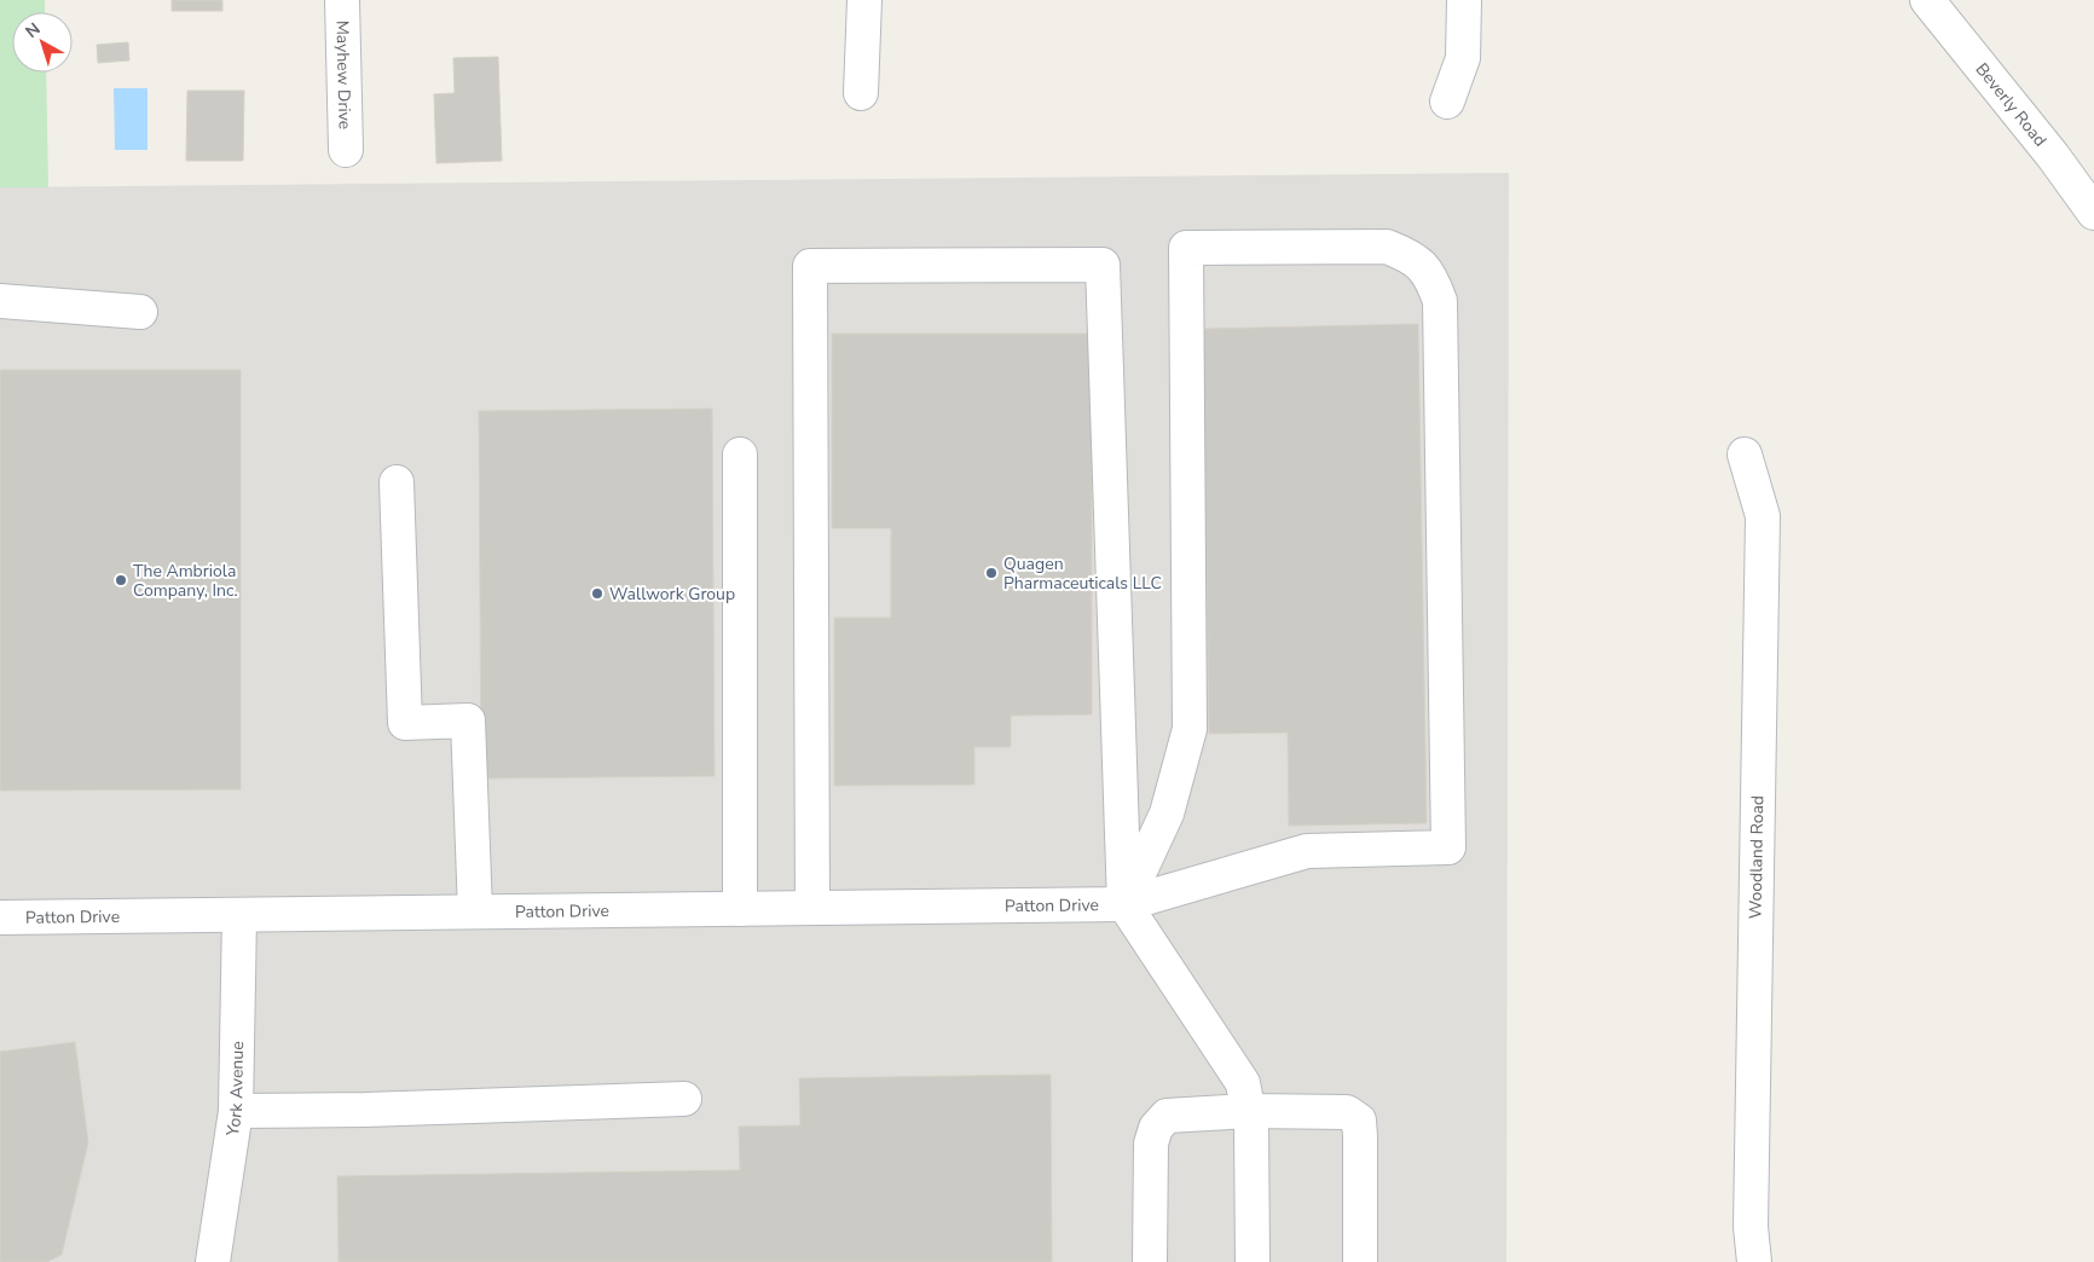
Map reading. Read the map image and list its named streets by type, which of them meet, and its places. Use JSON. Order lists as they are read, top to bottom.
{
  "streets": {
    "street": [
      "Mayhew Drive",
      "Beverly Road",
      "Woodland Road",
      "Patton Drive",
      "York Avenue"
    ]
  },
  "crossings": [
    ["Patton Drive", "York Avenue"]
  ],
  "places": ["Quagen Pharmaceuticals LLC", "The Ambriola Company, Inc.", "Wallwork Group"],
  "north": "top left"
}
